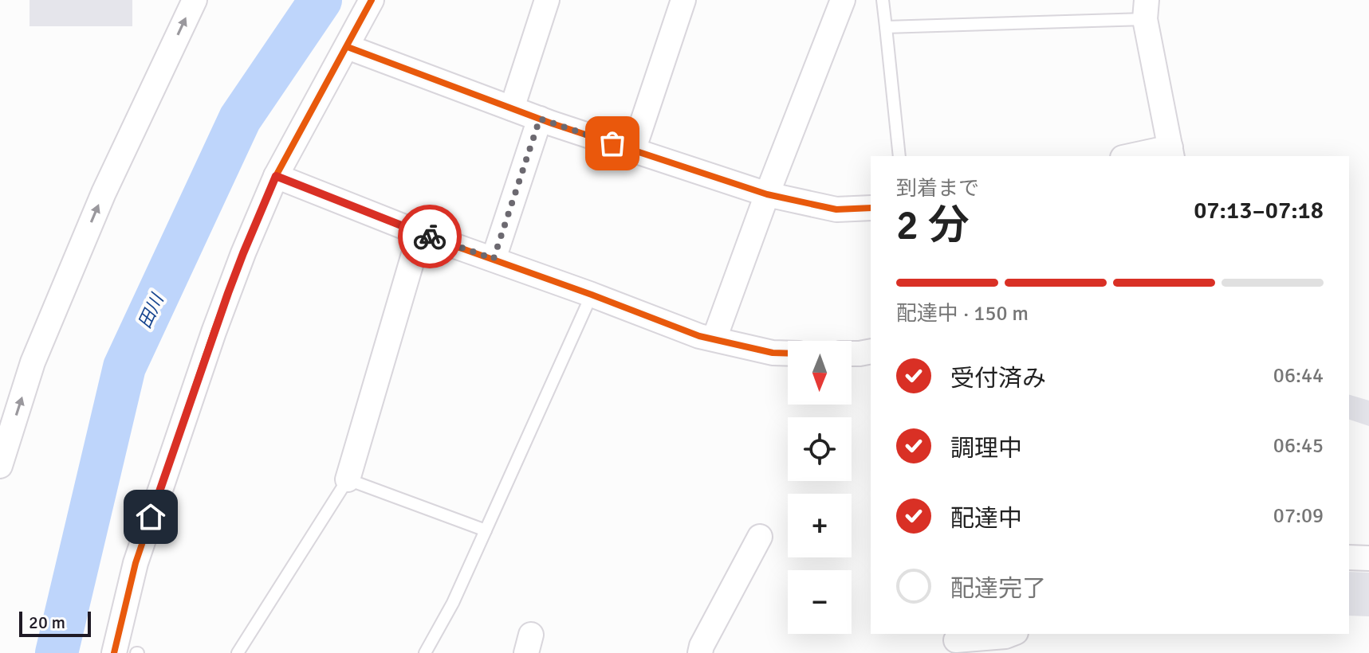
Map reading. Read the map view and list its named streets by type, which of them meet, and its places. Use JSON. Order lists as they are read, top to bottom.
{
  "water": ["田川"],
  "scale_bar": "20 m",
  "north": "bottom",
  "page": {
    "heading": ["2 分", "到着まで", "07:13–07:18"],
    "bar": "配達中 · 150 m",
    "map_buttons": ["+", "−"],
    "list": [
      ["受付済み", "06:44"],
      ["調理中", "06:45"],
      ["配達中", "07:09"],
      "配達完了"
    ],
    "scale": "20 m"
  }
}
